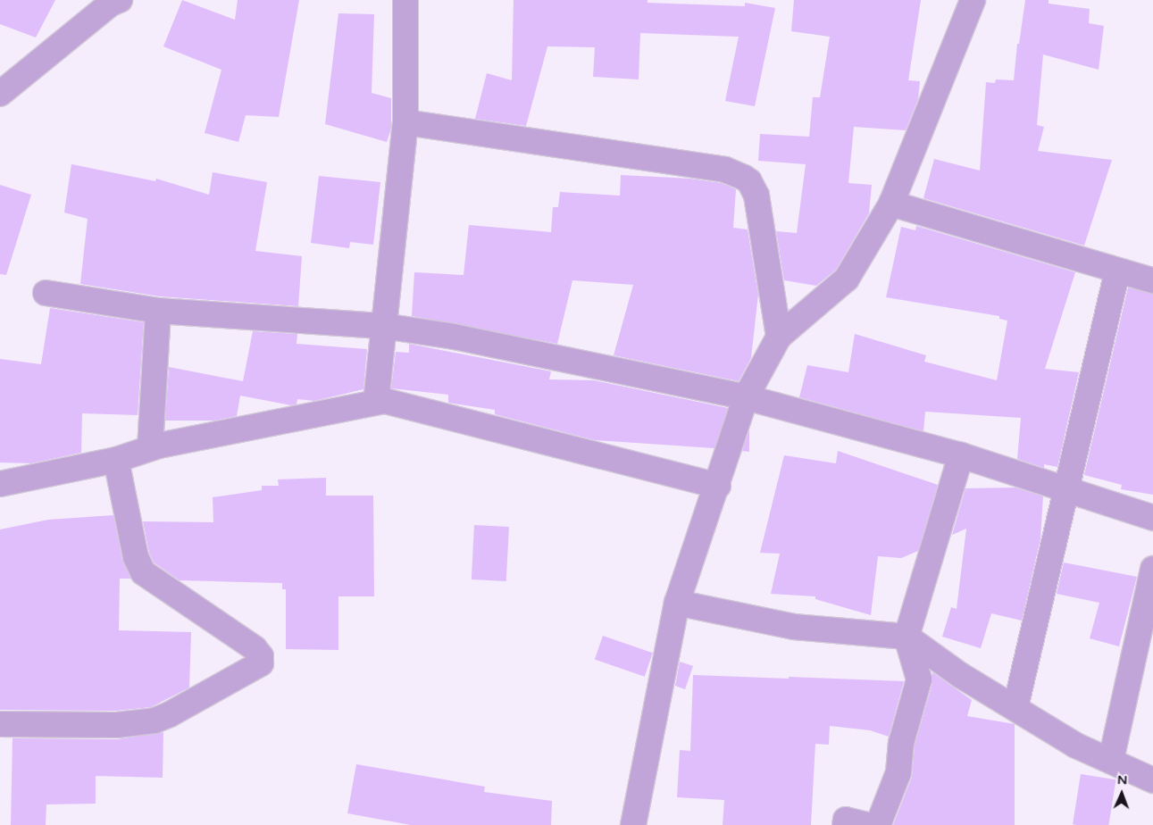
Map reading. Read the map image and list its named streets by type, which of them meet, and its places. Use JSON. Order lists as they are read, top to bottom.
{
  "north": "top"
}
